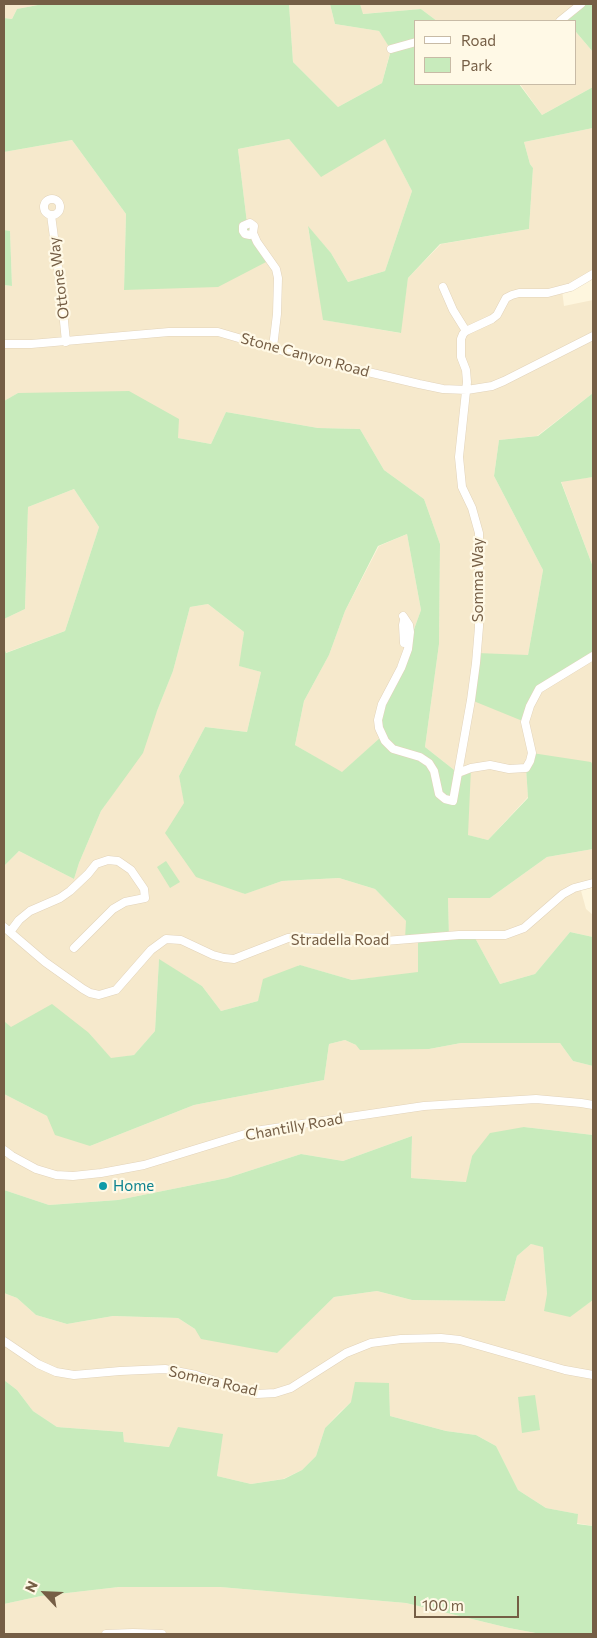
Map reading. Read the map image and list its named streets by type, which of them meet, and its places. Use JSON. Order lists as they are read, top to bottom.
{
  "streets": {
    "street": [
      "Ottone Way",
      "Stone Canyon Road",
      "Somma Way",
      "Stradella Road",
      "Chantilly Road",
      "Somera Road"
    ]
  },
  "crossings": [
    ["Ottone Way", "Stone Canyon Road"],
    ["Stone Canyon Road", "Somma Way"]
  ],
  "places": ["Home"],
  "legend": ["Road", "Park"],
  "scale_bar": "100 m",
  "north": "top left"
}
